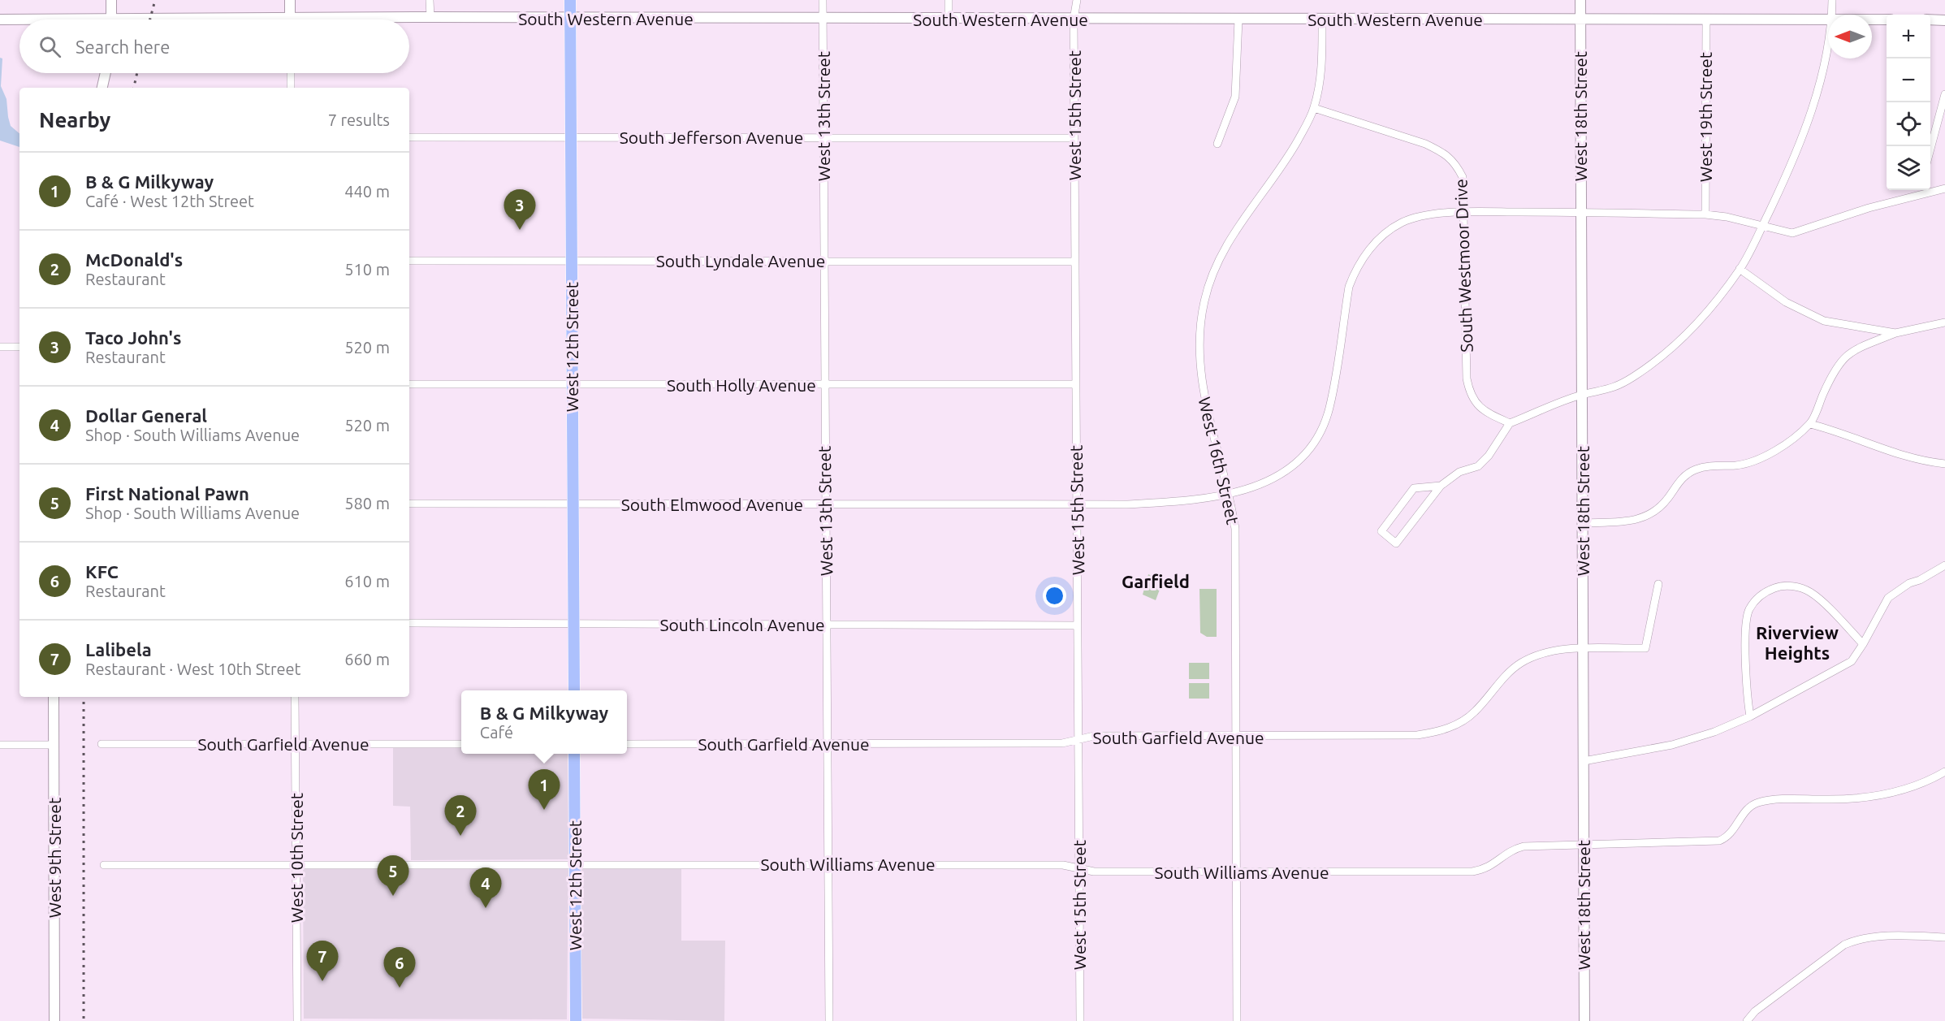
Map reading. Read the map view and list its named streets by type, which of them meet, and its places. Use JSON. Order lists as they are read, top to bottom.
{
  "streets": {
    "main road": ["West 12th Street"],
    "street": [
      "South Western Avenue",
      "West 15th Street",
      "West 13th Street",
      "West 18th Street",
      "West 19th Street",
      "South Jefferson Avenue",
      "South Lyndale Avenue",
      "South Westmoor Drive",
      "South Holly Avenue",
      "West 16th Street",
      "South Elmwood Avenue",
      "South Lincoln Avenue",
      "South Garfield Avenue",
      "West 9th Street",
      "West 10th Street",
      "South Williams Avenue"
    ]
  },
  "crossings": [
    ["South Western Avenue", "West 15th Street"],
    ["South Western Avenue", "West 13th Street"],
    ["South Western Avenue", "West 18th Street"],
    ["South Western Avenue", "West 19th Street"],
    ["South Western Avenue", "West 12th Street"],
    ["South Western Avenue", "West 16th Street"],
    ["West 15th Street", "South Jefferson Avenue"],
    ["West 15th Street", "South Lyndale Avenue"],
    ["West 15th Street", "South Holly Avenue"],
    ["West 15th Street", "South Elmwood Avenue"],
    ["West 15th Street", "South Lincoln Avenue"],
    ["West 15th Street", "South Garfield Avenue"],
    ["West 15th Street", "South Williams Avenue"],
    ["West 13th Street", "South Jefferson Avenue"],
    ["West 13th Street", "South Lyndale Avenue"],
    ["West 13th Street", "South Holly Avenue"],
    ["West 13th Street", "South Elmwood Avenue"],
    ["West 13th Street", "South Lincoln Avenue"],
    ["West 13th Street", "South Garfield Avenue"],
    ["West 13th Street", "South Williams Avenue"],
    ["West 18th Street", "South Elmwood Avenue"],
    ["West 18th Street", "South Garfield Avenue"],
    ["West 18th Street", "South Williams Avenue"],
    ["South Jefferson Avenue", "West 12th Street"],
    ["South Lyndale Avenue", "West 12th Street"],
    ["South Westmoor Drive", "West 16th Street"],
    ["South Westmoor Drive", "South Elmwood Avenue"],
    ["West 12th Street", "South Holly Avenue"],
    ["West 12th Street", "South Elmwood Avenue"],
    ["West 12th Street", "South Lincoln Avenue"],
    ["West 12th Street", "South Williams Avenue"],
    ["West 16th Street", "South Elmwood Avenue"],
    ["West 16th Street", "South Garfield Avenue"],
    ["West 16th Street", "South Williams Avenue"],
    ["South Garfield Avenue", "West 10th Street"],
    ["West 10th Street", "South Williams Avenue"]
  ],
  "districts": ["Garfield", "Riverview Heights"],
  "north": "left",
  "page": {
    "map_buttons": ["+", "−"],
    "search": "Search here",
    "heading": ["Nearby", "7 results"],
    "list": [
      {
        "mark": "1",
        "name": "B & G Milkyway",
        "note": "Café · West 12th Street",
        "value": "440 m"
      },
      {
        "mark": "2",
        "name": "McDonald's",
        "note": "Restaurant",
        "value": "510 m"
      },
      {
        "mark": "3",
        "name": "Taco John's",
        "note": "Restaurant",
        "value": "520 m"
      },
      {
        "mark": "4",
        "name": "Dollar General",
        "note": "Shop · South Williams Avenue",
        "value": "520 m"
      },
      {
        "mark": "5",
        "name": "First National Pawn",
        "note": "Shop · South Williams Avenue",
        "value": "580 m"
      },
      {
        "mark": "6",
        "name": "KFC",
        "note": "Restaurant",
        "value": "610 m"
      },
      {
        "mark": "7",
        "name": "Lalibela",
        "note": "Restaurant · West 10th Street",
        "value": "660 m"
      }
    ],
    "pins": [
      "3",
      "1",
      "2",
      "5",
      "4",
      "7",
      "6"
    ],
    "popup": ["B & G Milkyway", "Café"]
  }
}
